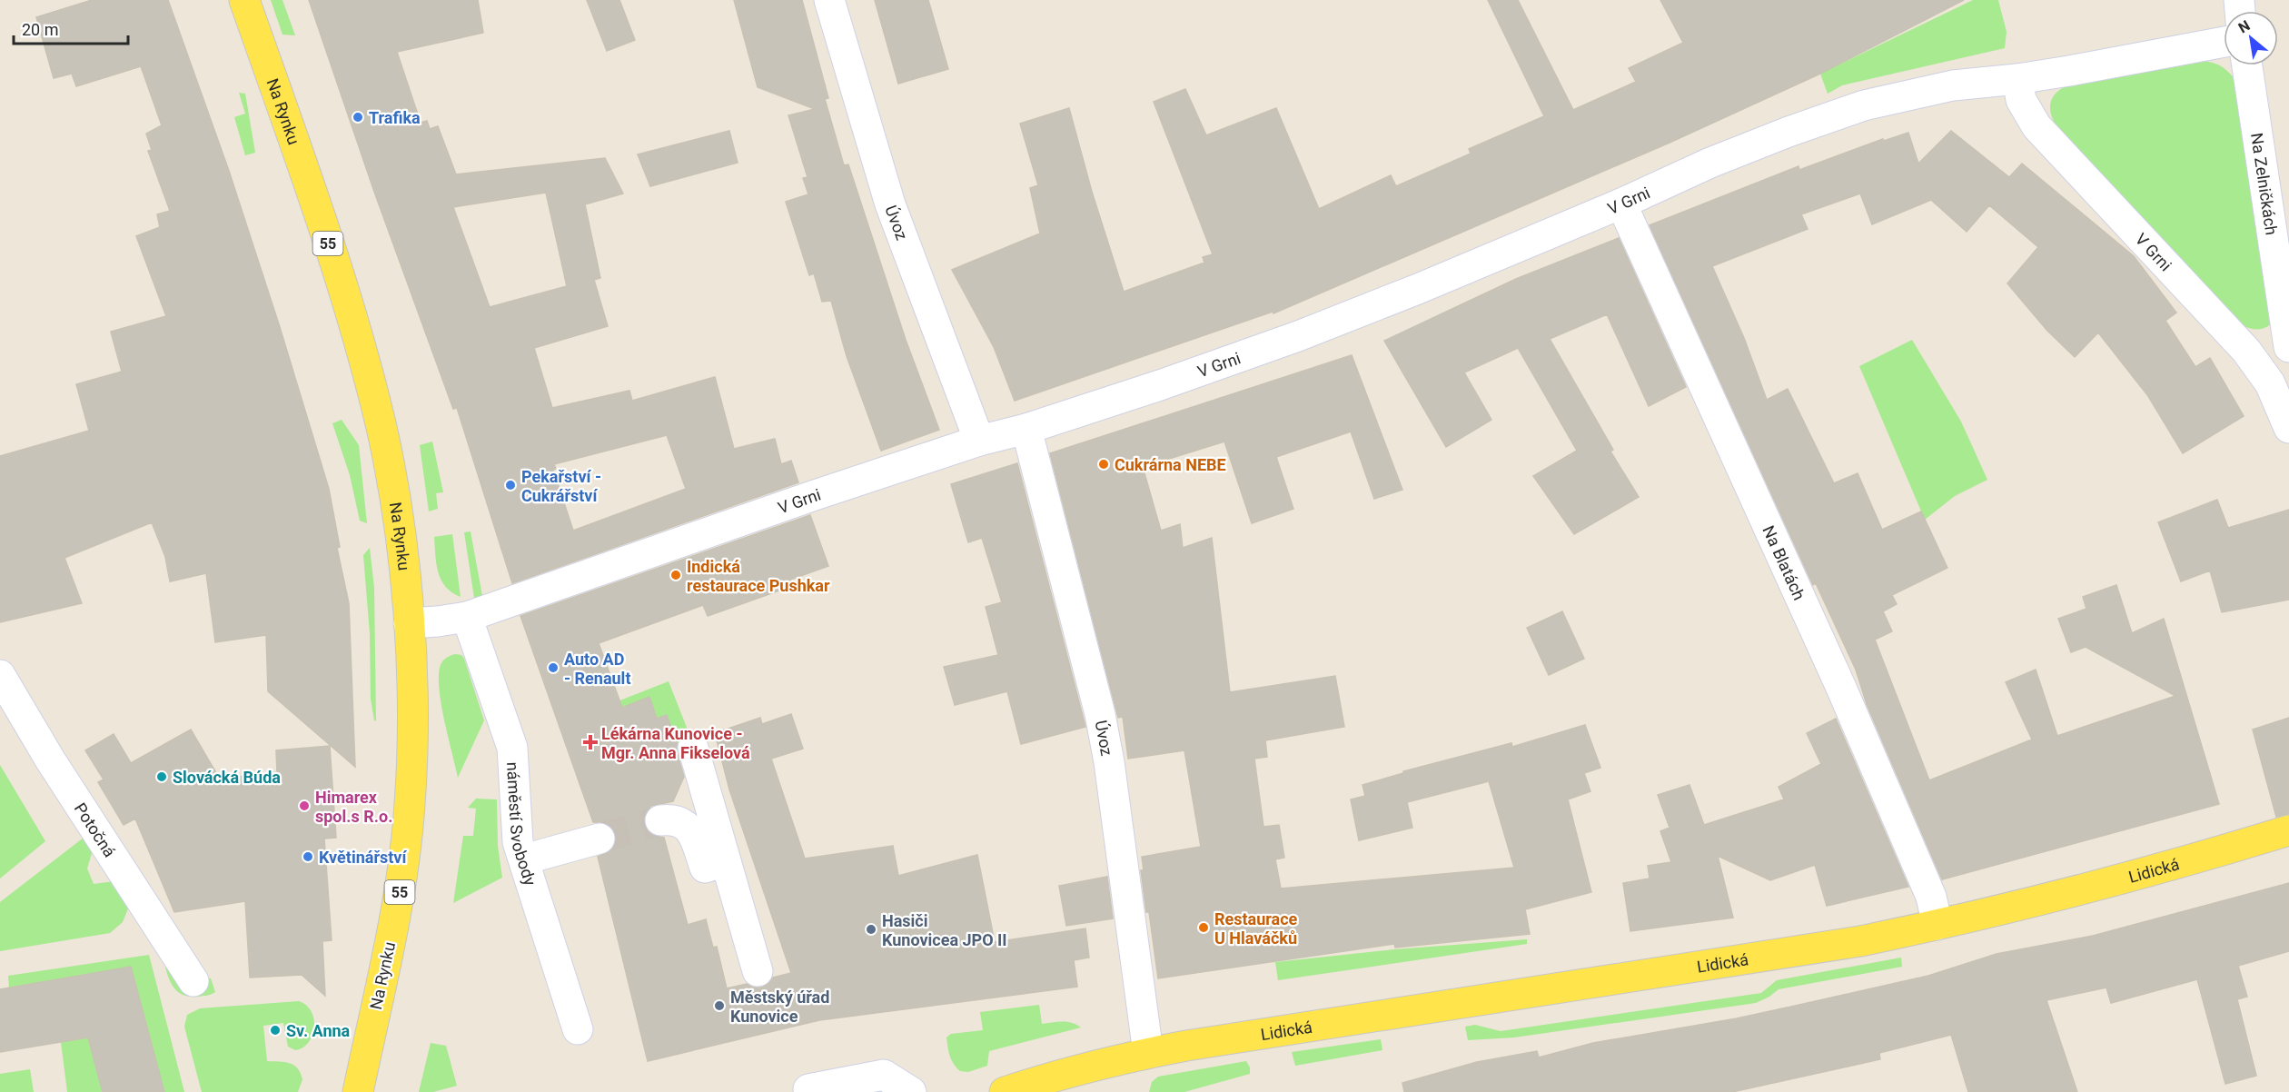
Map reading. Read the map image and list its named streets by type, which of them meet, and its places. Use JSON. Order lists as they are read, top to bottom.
{
  "streets": {
    "main road": ["Na Rynku", "55", "Lidická"],
    "street": [
      "Na Zelničkách",
      "V Grni",
      "Úvoz",
      "Na Blatách",
      "náměstí Svobody",
      "Potočná"
    ]
  },
  "crossings": [
    ["Na Rynku", "V Grni"],
    ["V Grni", "Úvoz"],
    ["V Grni", "Na Blatách"],
    ["V Grni", "náměstí Svobody"],
    ["Úvoz", "Lidická"],
    ["Na Blatách", "Lidická"]
  ],
  "places": {
    "other": [
      "Trafika",
      "Cukrárna NEBE",
      "Pekařství - Cukrářství",
      "Indická restaurace Pushkar",
      "Auto AD - Renault",
      "Slovácká Búda",
      "Himarex spol.s R.o.",
      "Květinářství",
      "Restaurace U Hlaváčků",
      "Hasiči Kunovicea JPO II",
      "Městský úřad Kunovice",
      "Sv. Anna"
    ],
    "health": ["Lékárna Kunovice - Mgr. Anna Fikselová"]
  },
  "scale_bar": "20 m",
  "north": "top left"
}
